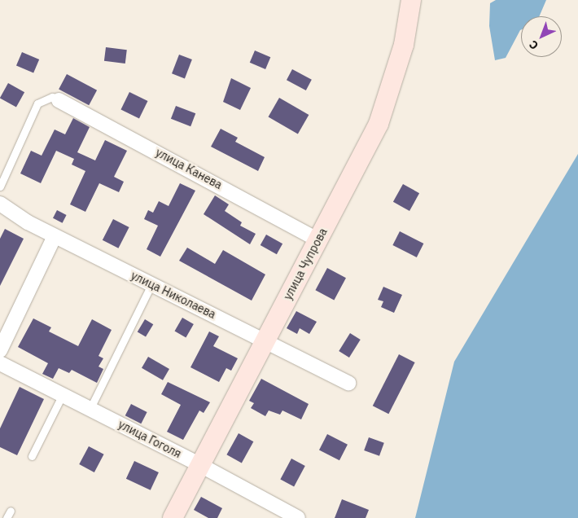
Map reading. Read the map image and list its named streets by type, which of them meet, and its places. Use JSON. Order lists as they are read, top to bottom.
{
  "streets": {
    "street": [
      "улица Канева",
      "улица Чупрова",
      "улица Николаева",
      "улица Гоголя"
    ]
  },
  "crossings": [
    ["улица Канева", "улица Чупрова"],
    ["улица Чупрова", "улица Николаева"],
    ["улица Чупрова", "улица Гоголя"]
  ],
  "north": "bottom left"
}
